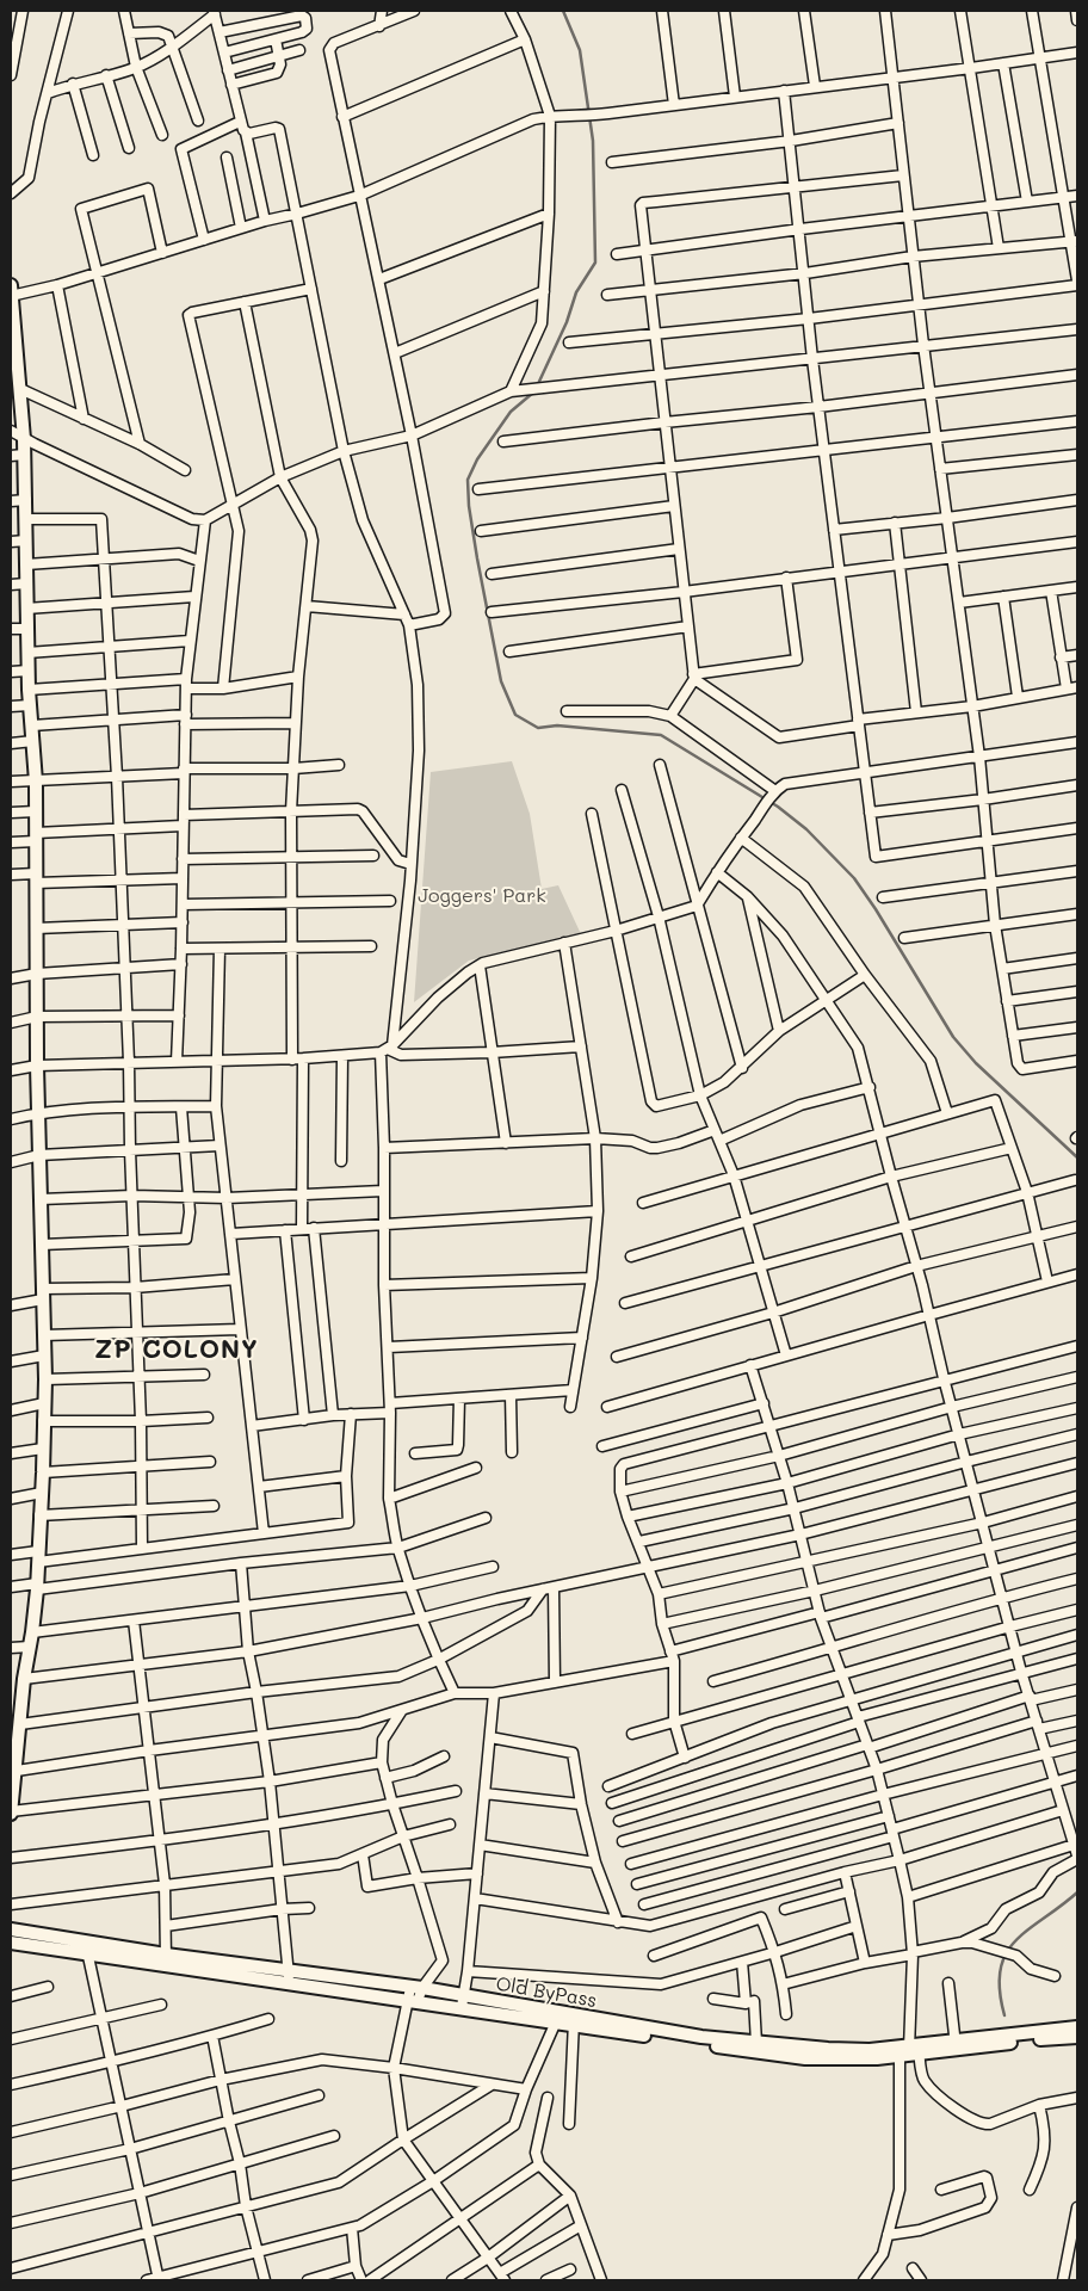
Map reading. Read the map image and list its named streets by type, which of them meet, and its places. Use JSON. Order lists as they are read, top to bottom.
{
  "streets": {
    "main road": ["Old ByPass"]
  },
  "districts": ["ZP COLONY"],
  "parks": ["Joggers' Park"]
}
